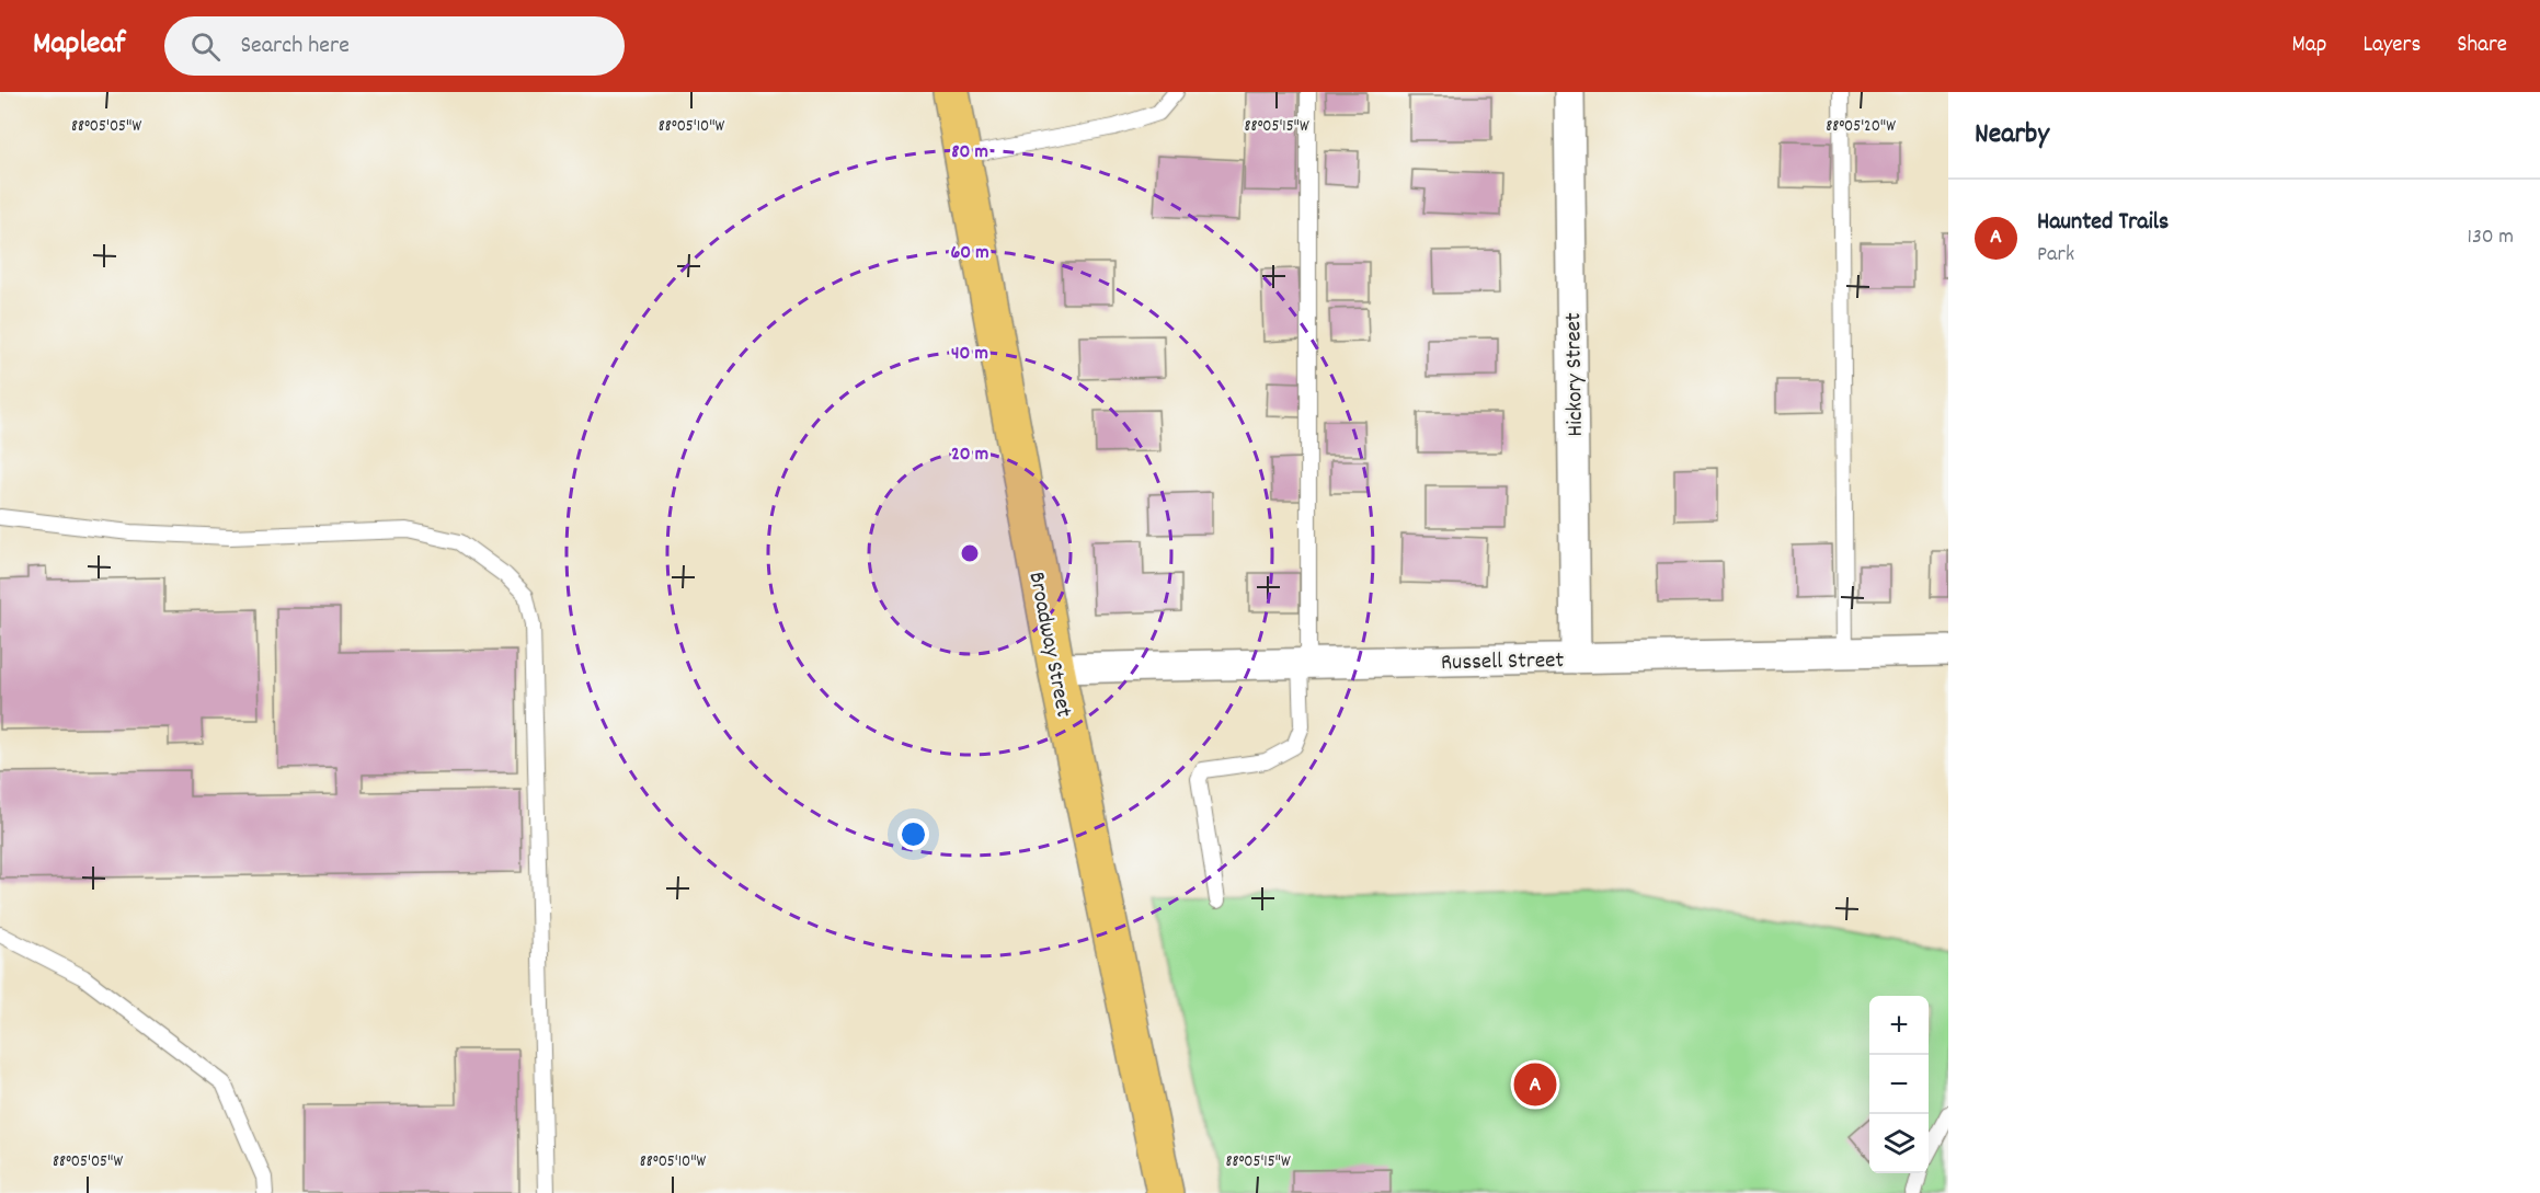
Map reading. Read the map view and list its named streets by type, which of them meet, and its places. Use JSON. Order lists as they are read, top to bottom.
{
  "streets": {
    "main road": ["Broadway Street"],
    "street": ["Hickory Street", "Russell Street"]
  },
  "crossings": [
    ["Hickory Street", "Russell Street"],
    ["Broadway Street", "Russell Street"]
  ],
  "page": {
    "header": "Mapleaf",
    "search": "Search here",
    "nav": ["Map", "Layers", "Share"],
    "heading": "Nearby",
    "list": [
      {
        "mark": "A",
        "name": "Haunted Trails",
        "note": "Park",
        "value": "130 m"
      }
    ],
    "map_buttons": ["+", "−"],
    "pins": "A"
  },
  "coordinates": [
    "88°05'05\"W",
    "88°05'10\"W",
    "88°05'15\"W",
    "88°05'20\"W"
  ],
  "rings": [
    "80 m",
    "60 m",
    "40 m",
    "20 m"
  ]
}
